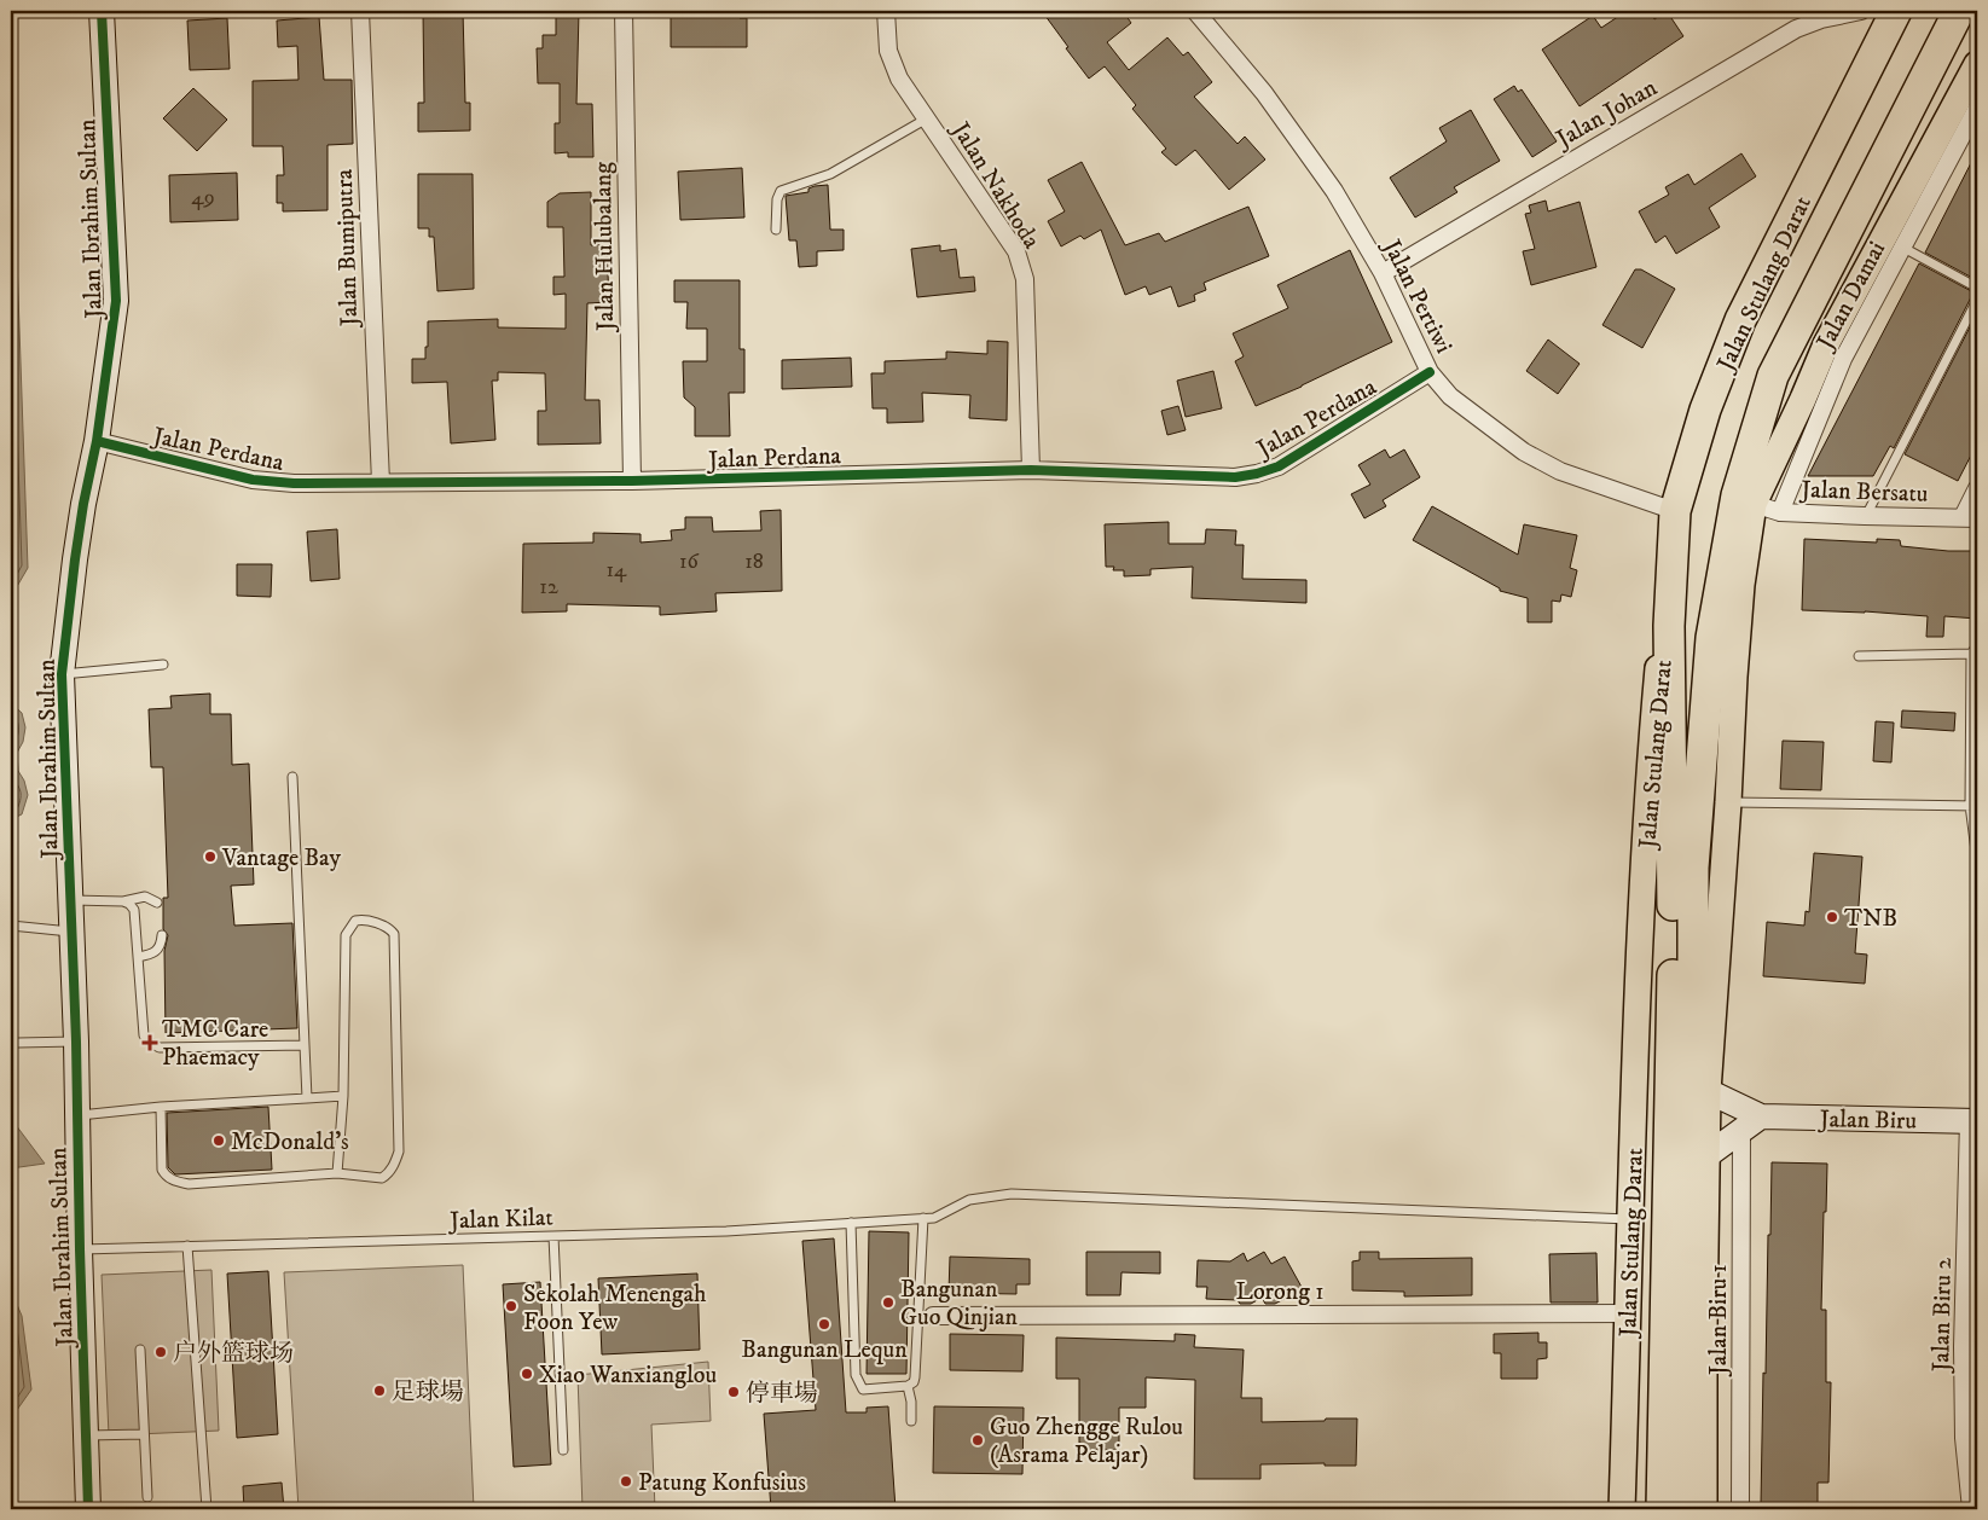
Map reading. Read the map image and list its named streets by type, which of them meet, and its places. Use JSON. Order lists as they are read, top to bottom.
{
  "streets": {
    "highway": ["Jalan Stulang Darat"],
    "street": [
      "Jalan Johan",
      "Jalan Nakhoda",
      "Jalan Ibrahim Sultan",
      "Jalan Hulubalang",
      "Jalan Bumiputra",
      "Jalan Damai",
      "Jalan Pertiwi",
      "Jalan Perdana",
      "Jalan Bersatu",
      "Jalan Biru",
      "Lorong 1",
      "Jalan Biru 2",
      "Jalan Biru 1"
    ],
    "lane": ["Jalan Kilat"]
  },
  "crossings": [
    ["Jalan Johan", "Jalan Pertiwi"],
    ["Jalan Nakhoda", "Jalan Perdana"],
    ["Jalan Ibrahim Sultan", "Jalan Perdana"],
    ["Jalan Ibrahim Sultan", "Jalan Kilat"],
    ["Jalan Hulubalang", "Jalan Perdana"],
    ["Jalan Bumiputra", "Jalan Perdana"],
    ["Jalan Stulang Darat", "Jalan Pertiwi"],
    ["Jalan Stulang Darat", "Jalan Kilat"],
    ["Jalan Stulang Darat", "Lorong 1"],
    ["Jalan Damai", "Jalan Bersatu"],
    ["Jalan Pertiwi", "Jalan Perdana"],
    ["Jalan Biru", "Jalan Biru 2"],
    ["Jalan Biru", "Jalan Biru 1"]
  ],
  "places": {
    "other": [
      "Vantage Bay",
      "TNB",
      "McDonald's",
      "Bangunan Guo Qinjian",
      "Sekolah Menengah Foon Yew",
      "Bangunan Lequn",
      "户外篮球场",
      "Xiao Wanxianglou",
      "足球場",
      "停車場",
      "Guo Zhengge Rulou (Asrama Pelajar)",
      "Patung Konfusius"
    ],
    "health": ["TMC Care Phaemacy"]
  },
  "house_numbers": [
    "49",
    "16",
    "18",
    "14",
    "12"
  ]
}
